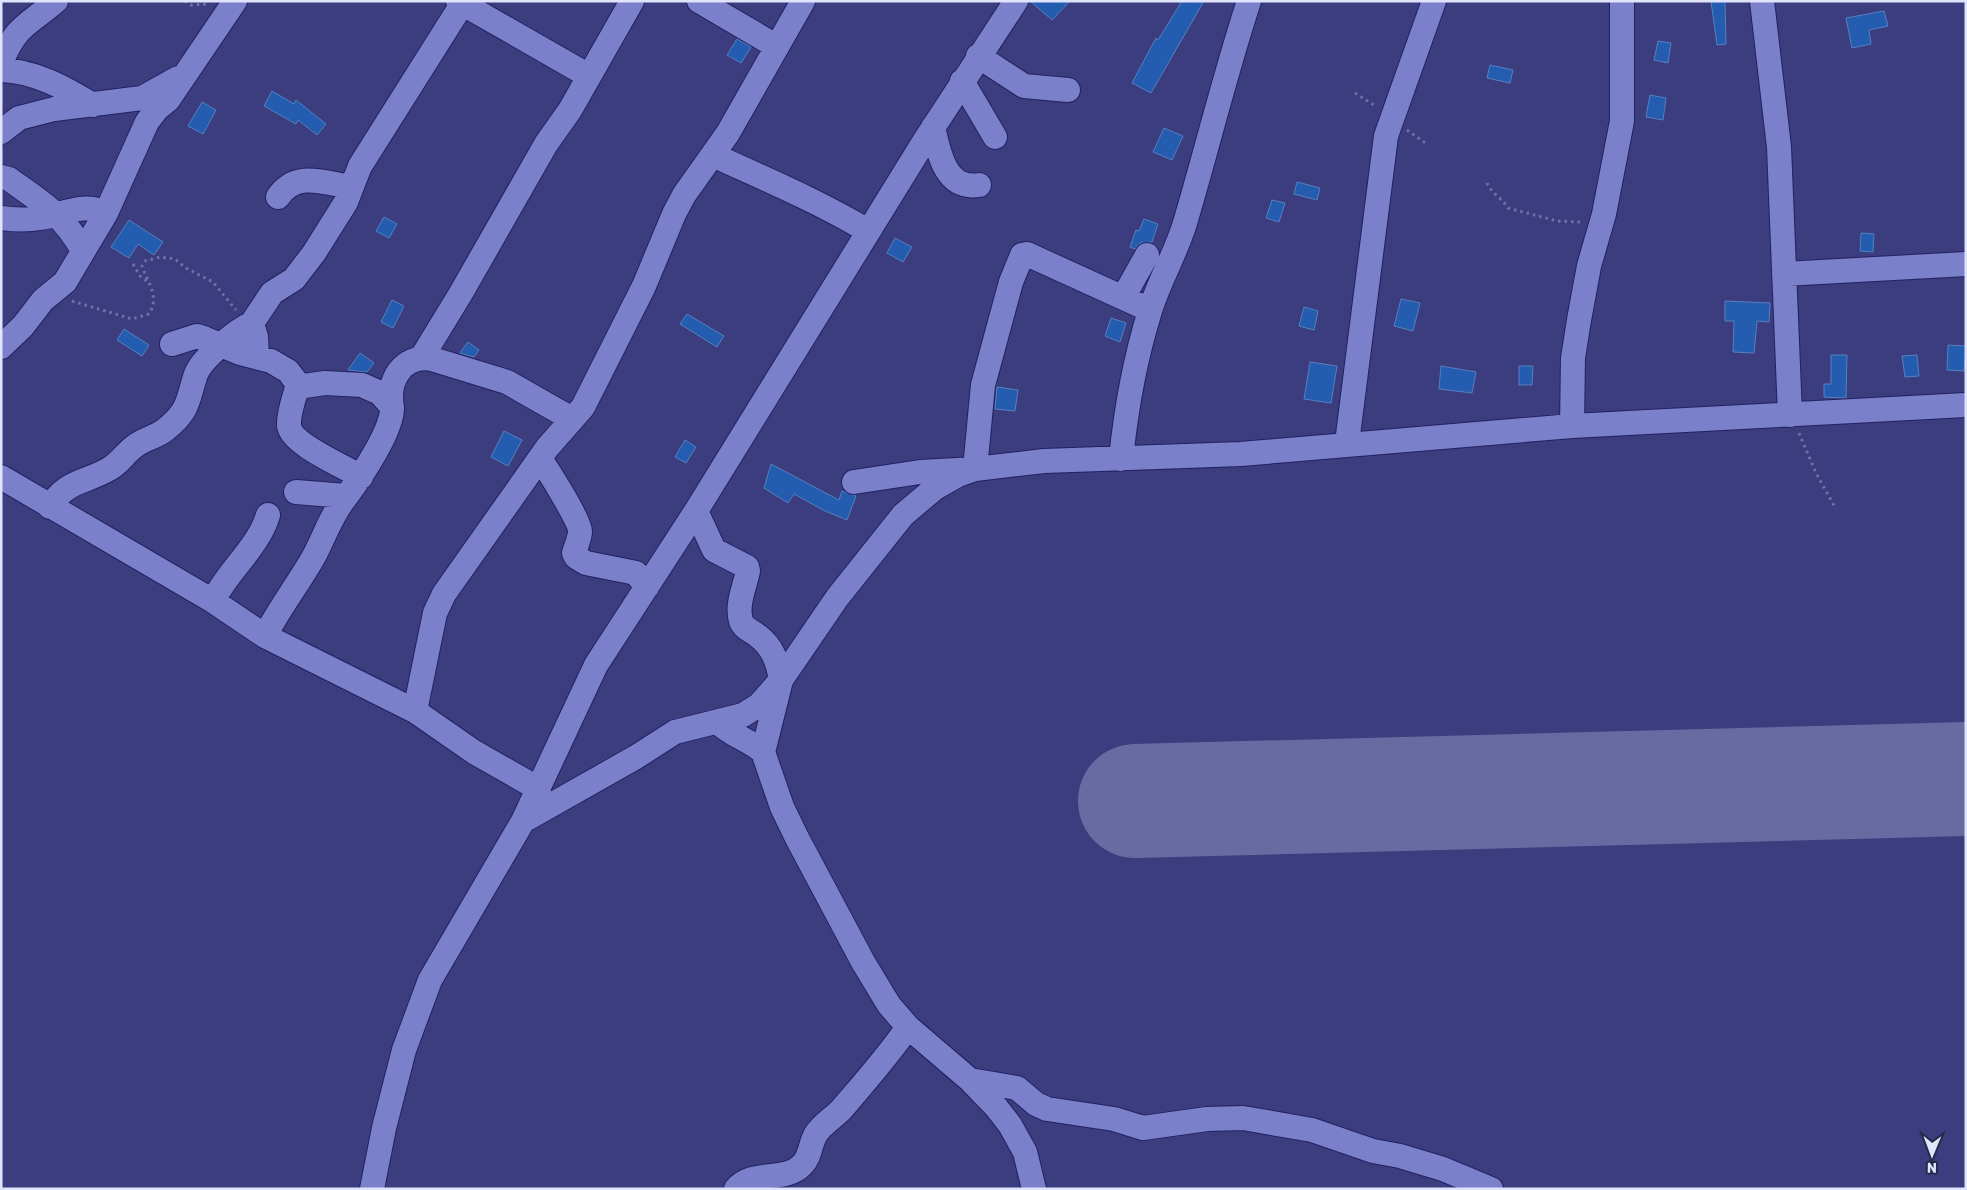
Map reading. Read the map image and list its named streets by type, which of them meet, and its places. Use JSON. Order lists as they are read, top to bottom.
{
  "north": "bottom"
}
